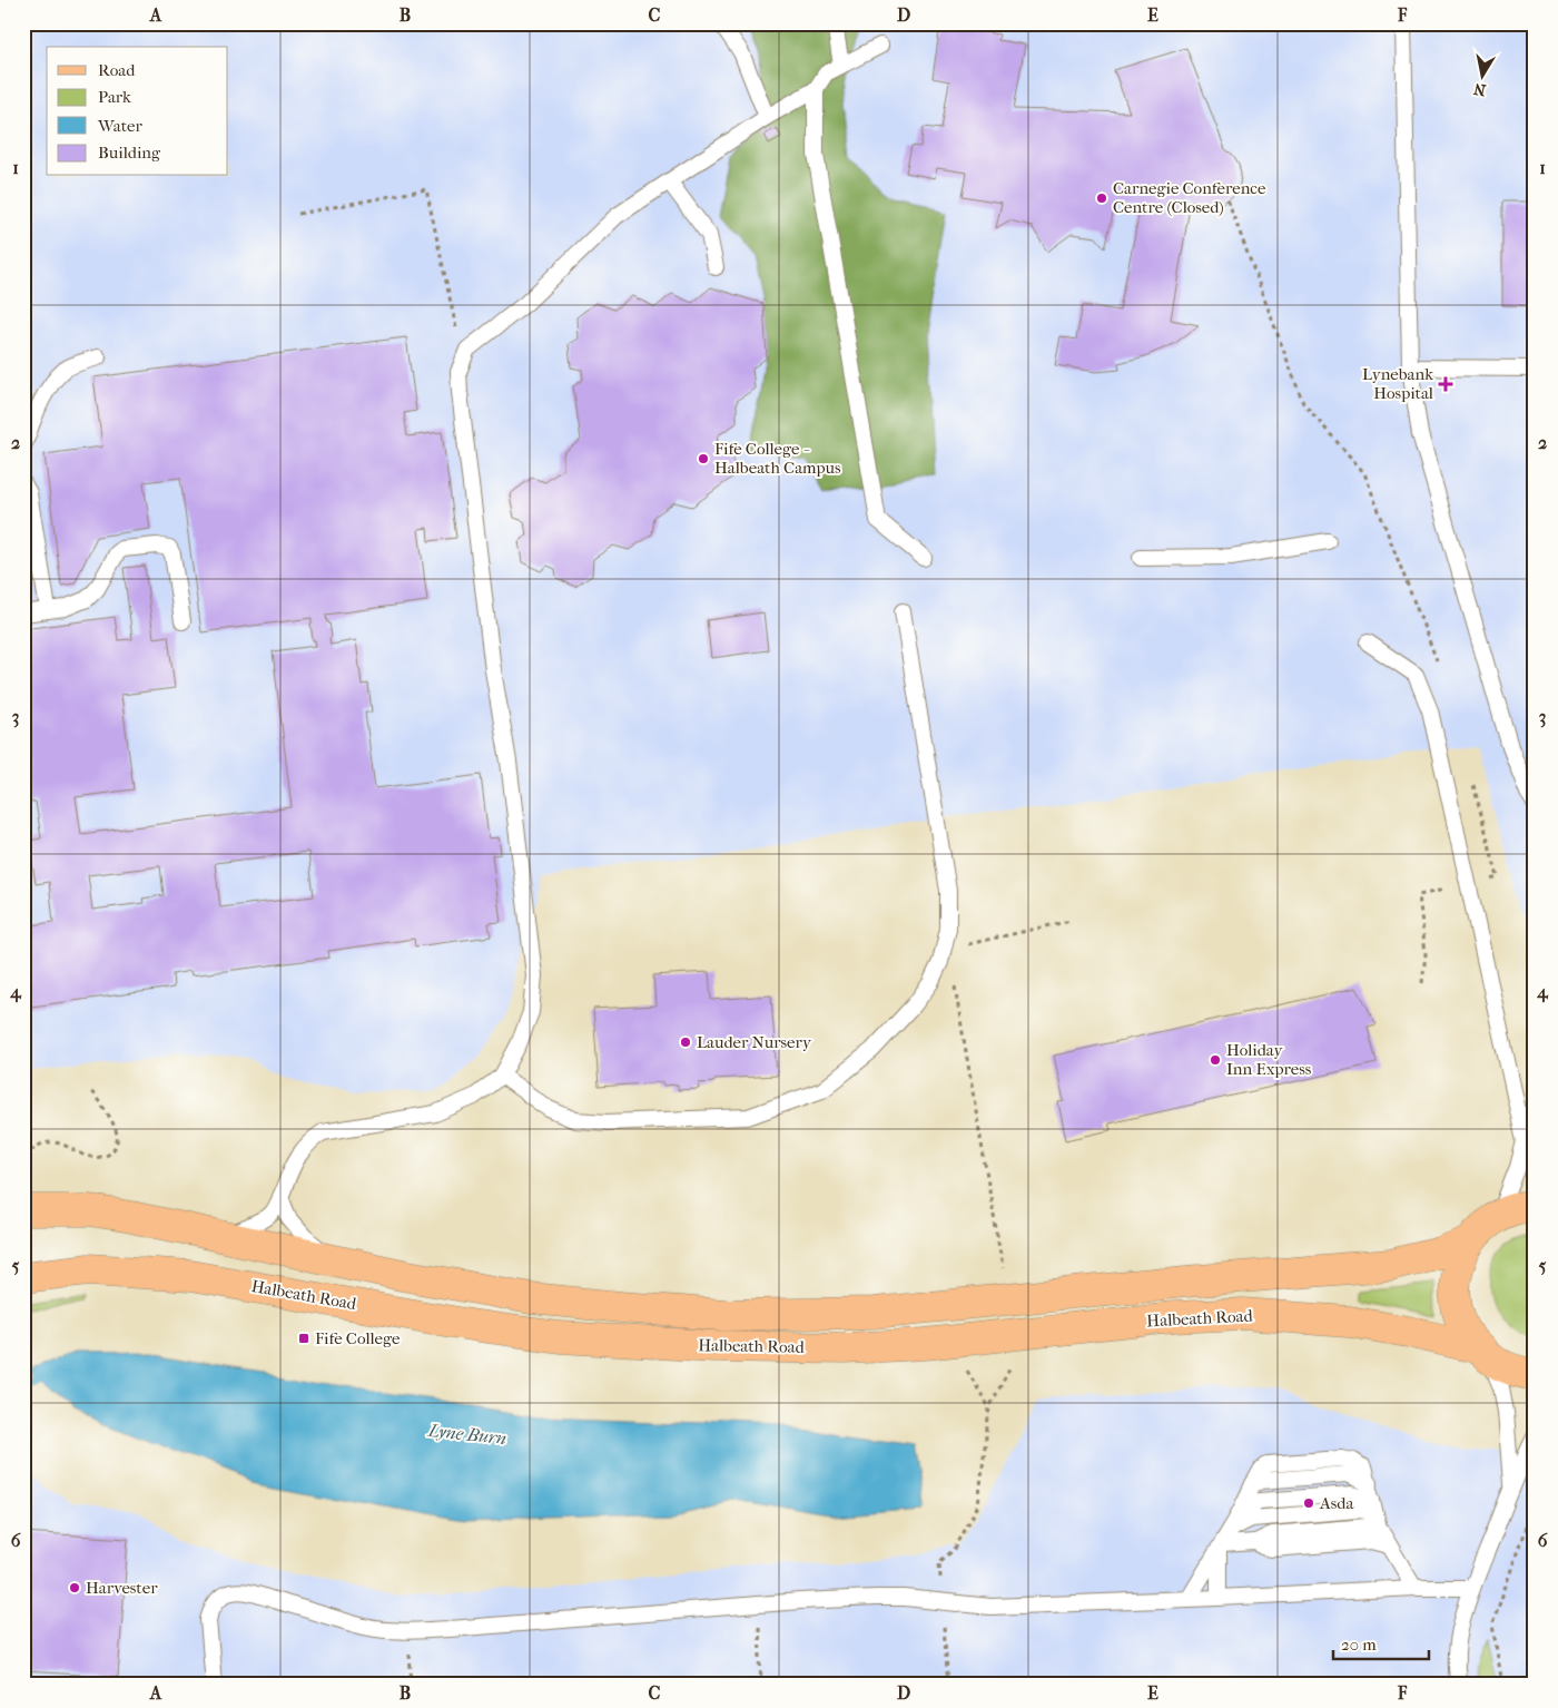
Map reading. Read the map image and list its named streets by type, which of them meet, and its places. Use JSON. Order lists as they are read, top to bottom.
{
  "streets": {
    "main road": ["Halbeath Road"]
  },
  "water": ["Lyne Burn"],
  "places": {
    "other": [
      "Carnegie Conference Centre (Closed)",
      "Fife College - Halbeath Campus",
      "Lauder Nursery",
      "Holiday Inn Express",
      "Asda",
      "Harvester"
    ],
    "health": ["Lynebank Hospital"],
    "transit": ["Fife College"]
  },
  "legend": [
    "Road",
    "Park",
    "Water",
    "Building"
  ],
  "scale_bar": "20 m",
  "north": "bottom",
  "grid": {
    "columns": [
      "A",
      "B",
      "C",
      "D",
      "E",
      "F"
    ],
    "rows": [
      "1",
      "2",
      "3",
      "4",
      "5",
      "6"
    ]
  }
}
